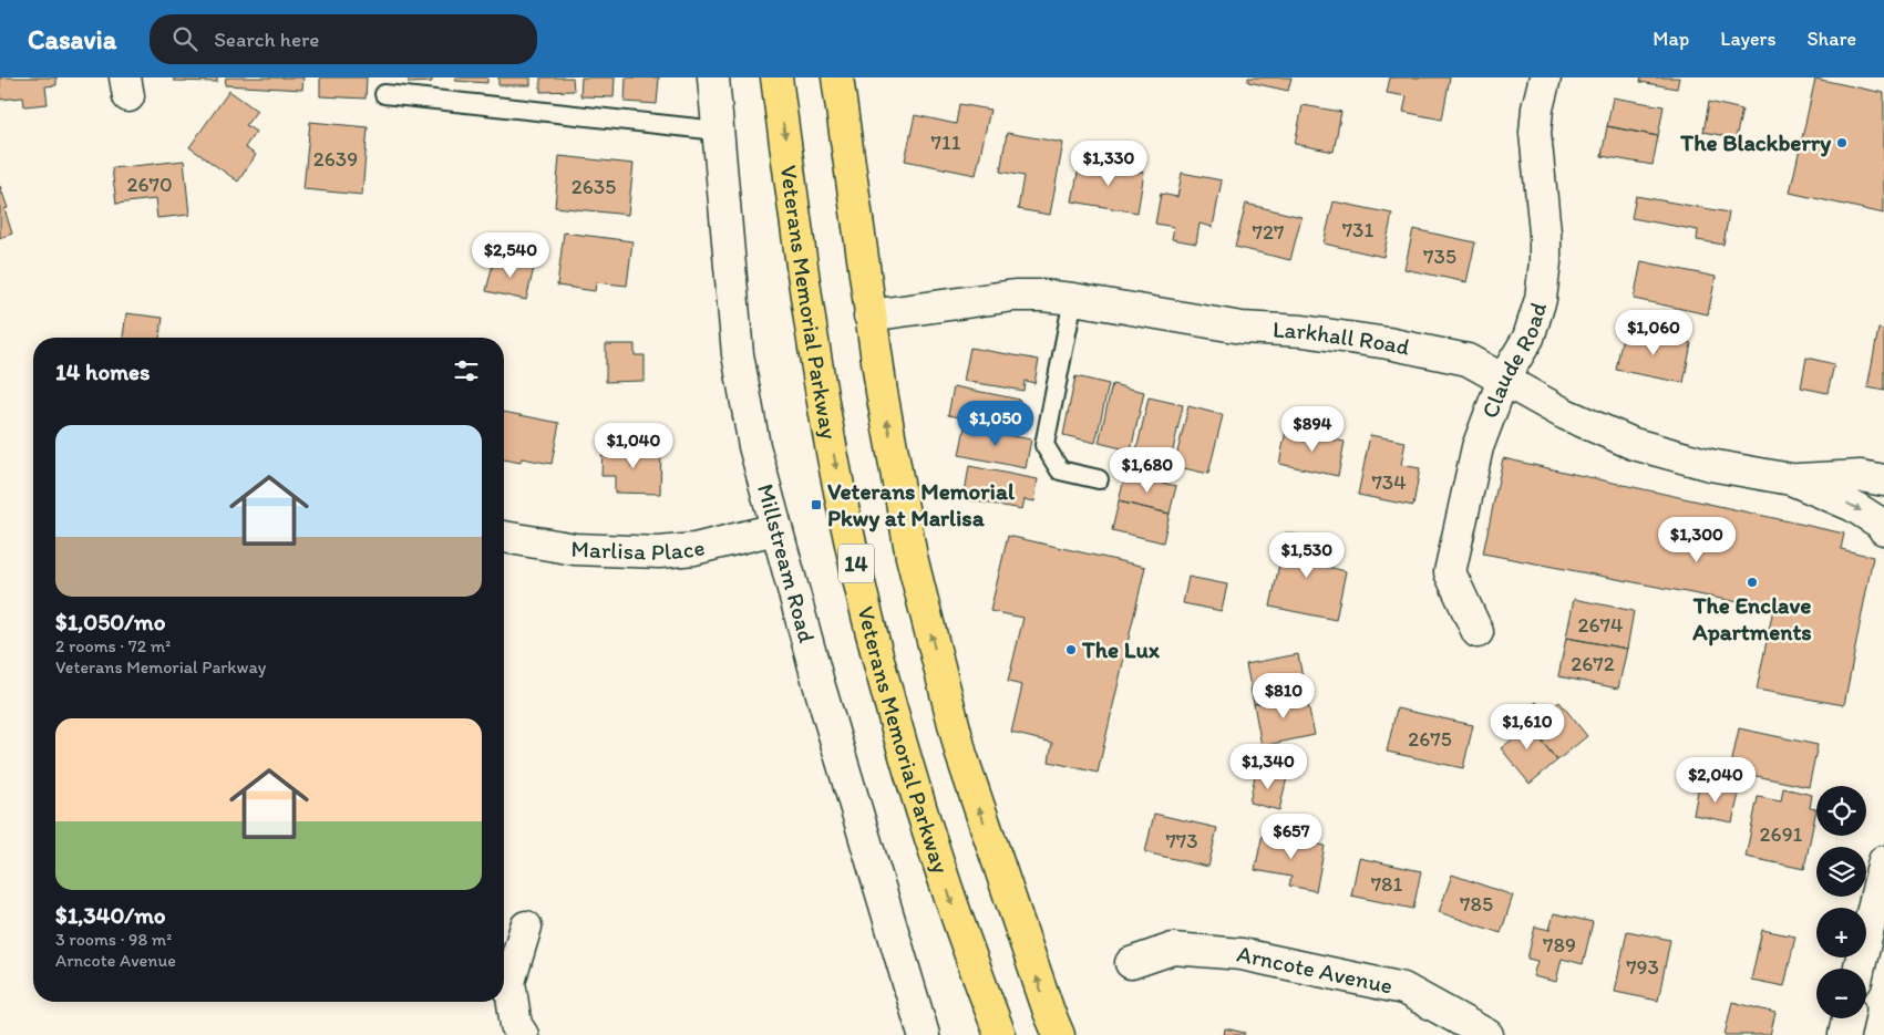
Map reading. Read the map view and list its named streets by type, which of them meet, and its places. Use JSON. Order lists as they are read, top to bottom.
{
  "streets": {
    "main road": ["Veterans Memorial Parkway", "14"],
    "street": [
      "Larkhall Road",
      "Claude Road",
      "Marlisa Place",
      "Millstream Road",
      "Arncote Avenue"
    ]
  },
  "crossings": [
    ["Larkhall Road", "Claude Road"],
    ["Larkhall Road", "14"],
    ["Marlisa Place", "Millstream Road"]
  ],
  "places": {
    "other": ["The Blackberry", "The Enclave Apartments", "The Lux"],
    "transit": ["Veterans Memorial Pkwy at Marlisa"]
  },
  "house_numbers": [
    "711",
    "2639",
    "2670",
    "2635",
    "731",
    "727",
    "735",
    "734",
    "2674",
    "2672",
    "2675",
    "2691",
    "773",
    "781",
    "785",
    "789",
    "793"
  ],
  "page": {
    "header": "Casavia",
    "search": "Search here",
    "nav": ["Map", "Layers", "Share"],
    "price": [
      "$1,330",
      "$2,540",
      "$1,060",
      "$1,050",
      "$894",
      "$1,040",
      "$1,680",
      "$1,300",
      "$1,530",
      "$810",
      "$1,610",
      "$1,340",
      "$2,040",
      "$657"
    ],
    "heading": "14 homes",
    "list": [
      {
        "name": "$1,050/mo",
        "note": "2 rooms · 72 m² · Veterans Memorial Parkway"
      },
      {
        "name": "$1,340/mo",
        "note": "3 rooms · 98 m² · Arncote Avenue"
      }
    ],
    "map_buttons": ["+", "−"]
  }
}
